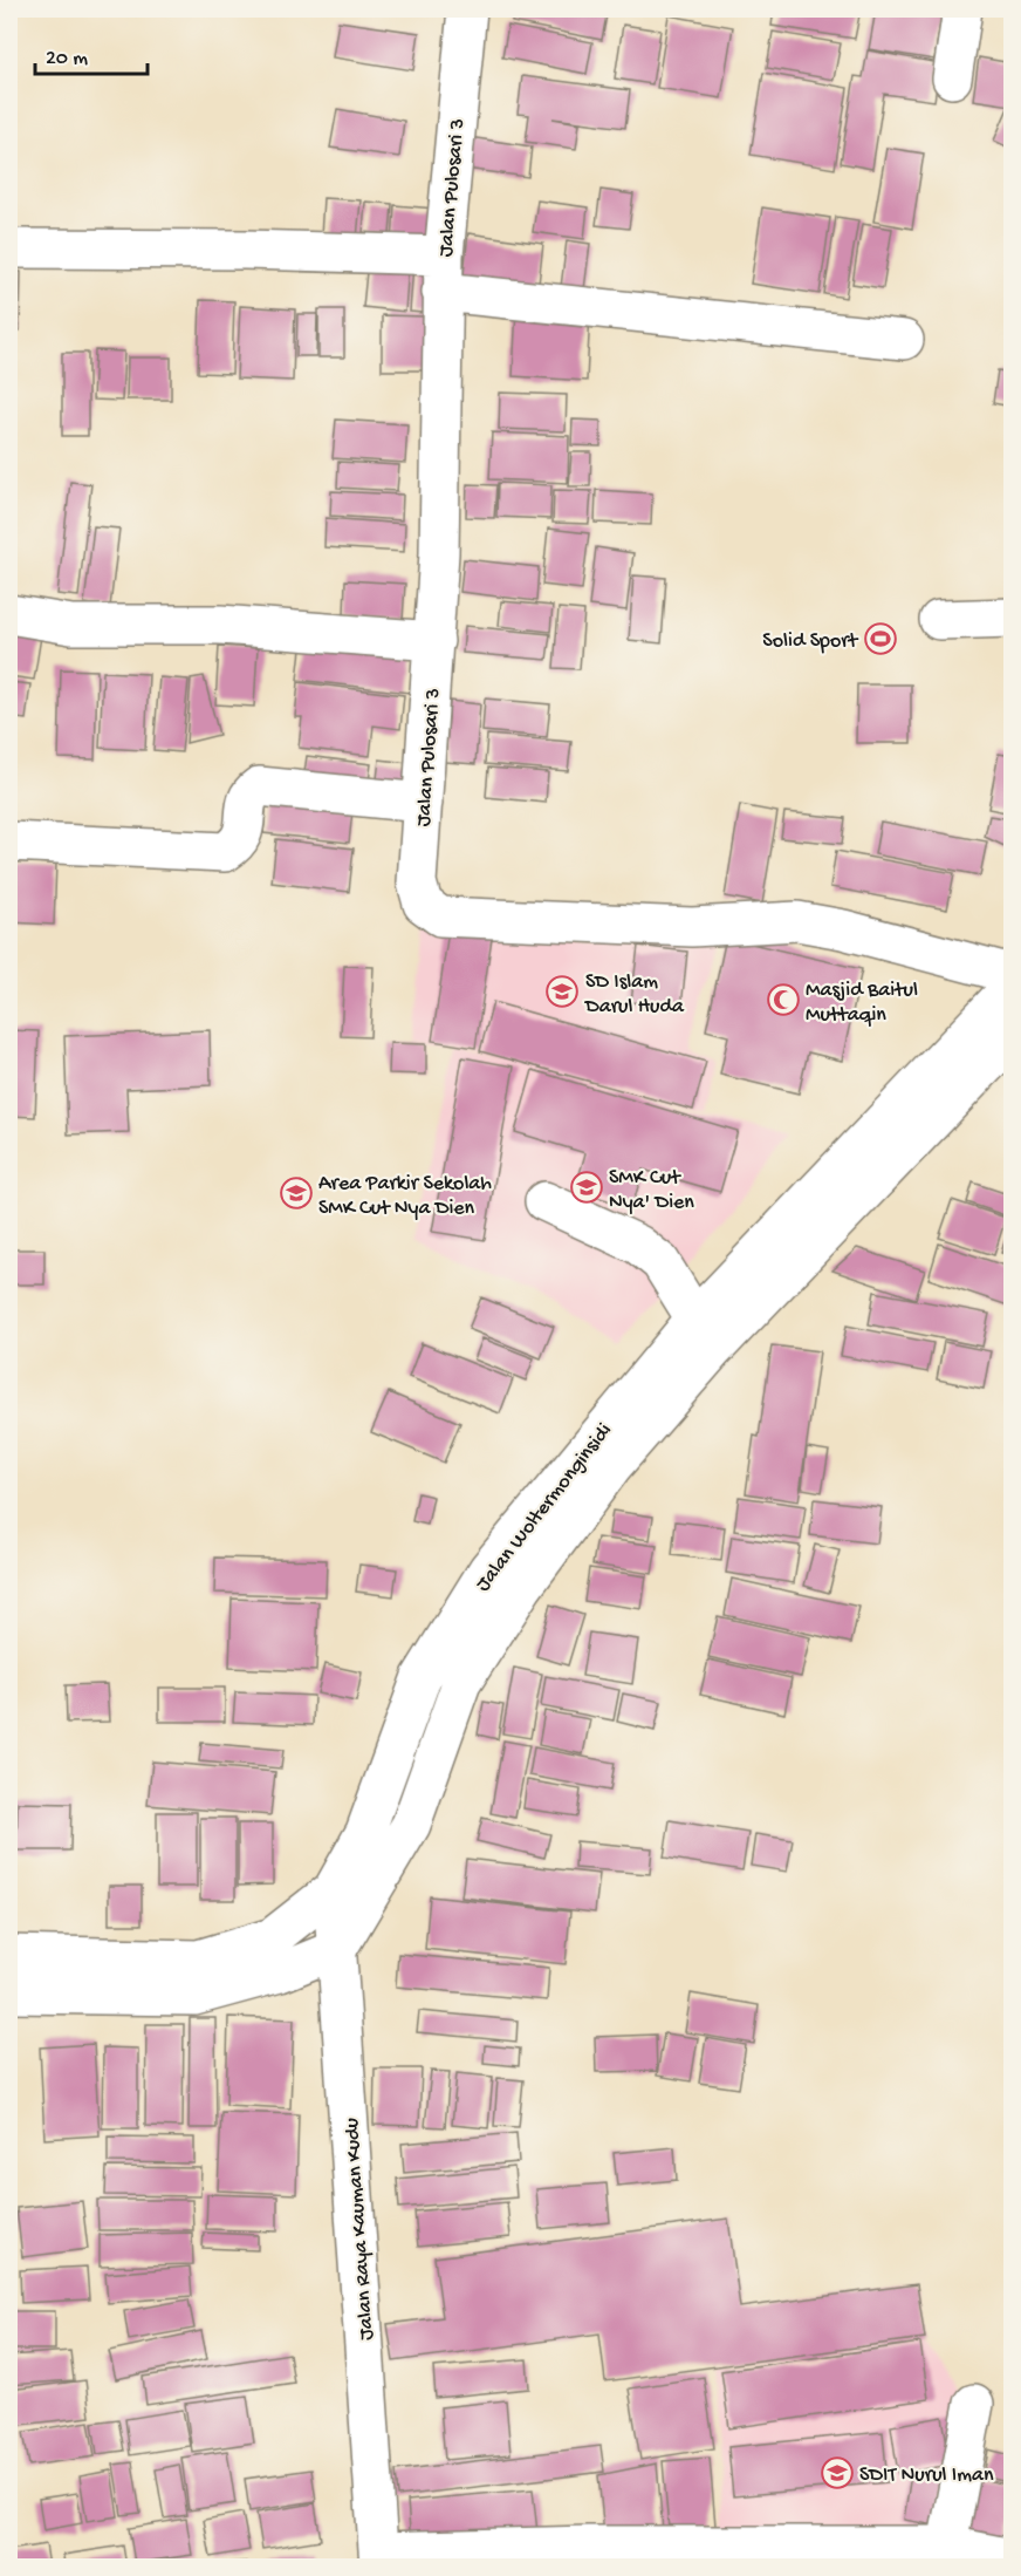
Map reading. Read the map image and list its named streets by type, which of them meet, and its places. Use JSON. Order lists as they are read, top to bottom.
{
  "streets": {
    "street": ["Jalan Pulosari 3", "Jalan Woltermonginsidi", "Jalan Raya Kauman Kudu"]
  },
  "crossings": [
    ["Jalan Woltermonginsidi", "Jalan Raya Kauman Kudu"]
  ],
  "places": {
    "sports": ["Solid Sport"],
    "school or university": [
      "SD Islam Darul Huda",
      "SMK Cut Nya' Dien",
      "Area Parkir Sekolah SMK Cut Nya Dien",
      "SDIT Nurul Iman"
    ],
    "mosque": ["Masjid Baitul Muttaqin"]
  },
  "scale_bar": "20 m"
}
